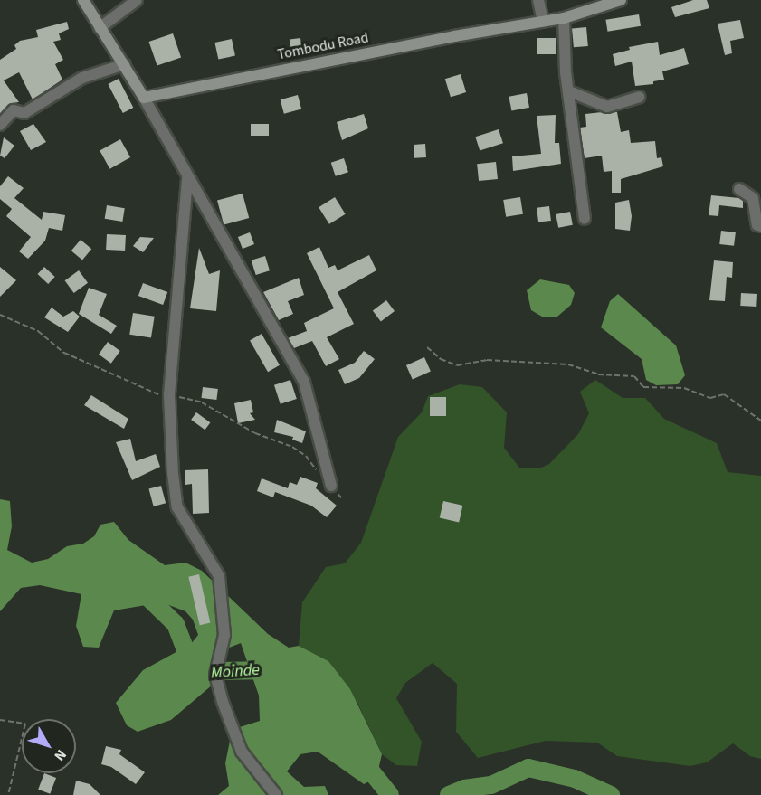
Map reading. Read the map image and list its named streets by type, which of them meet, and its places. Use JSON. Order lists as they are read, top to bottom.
{
  "streets": {
    "main road": ["Tombodu Road"]
  },
  "water": ["Moinde"],
  "north": "bottom right"
}
